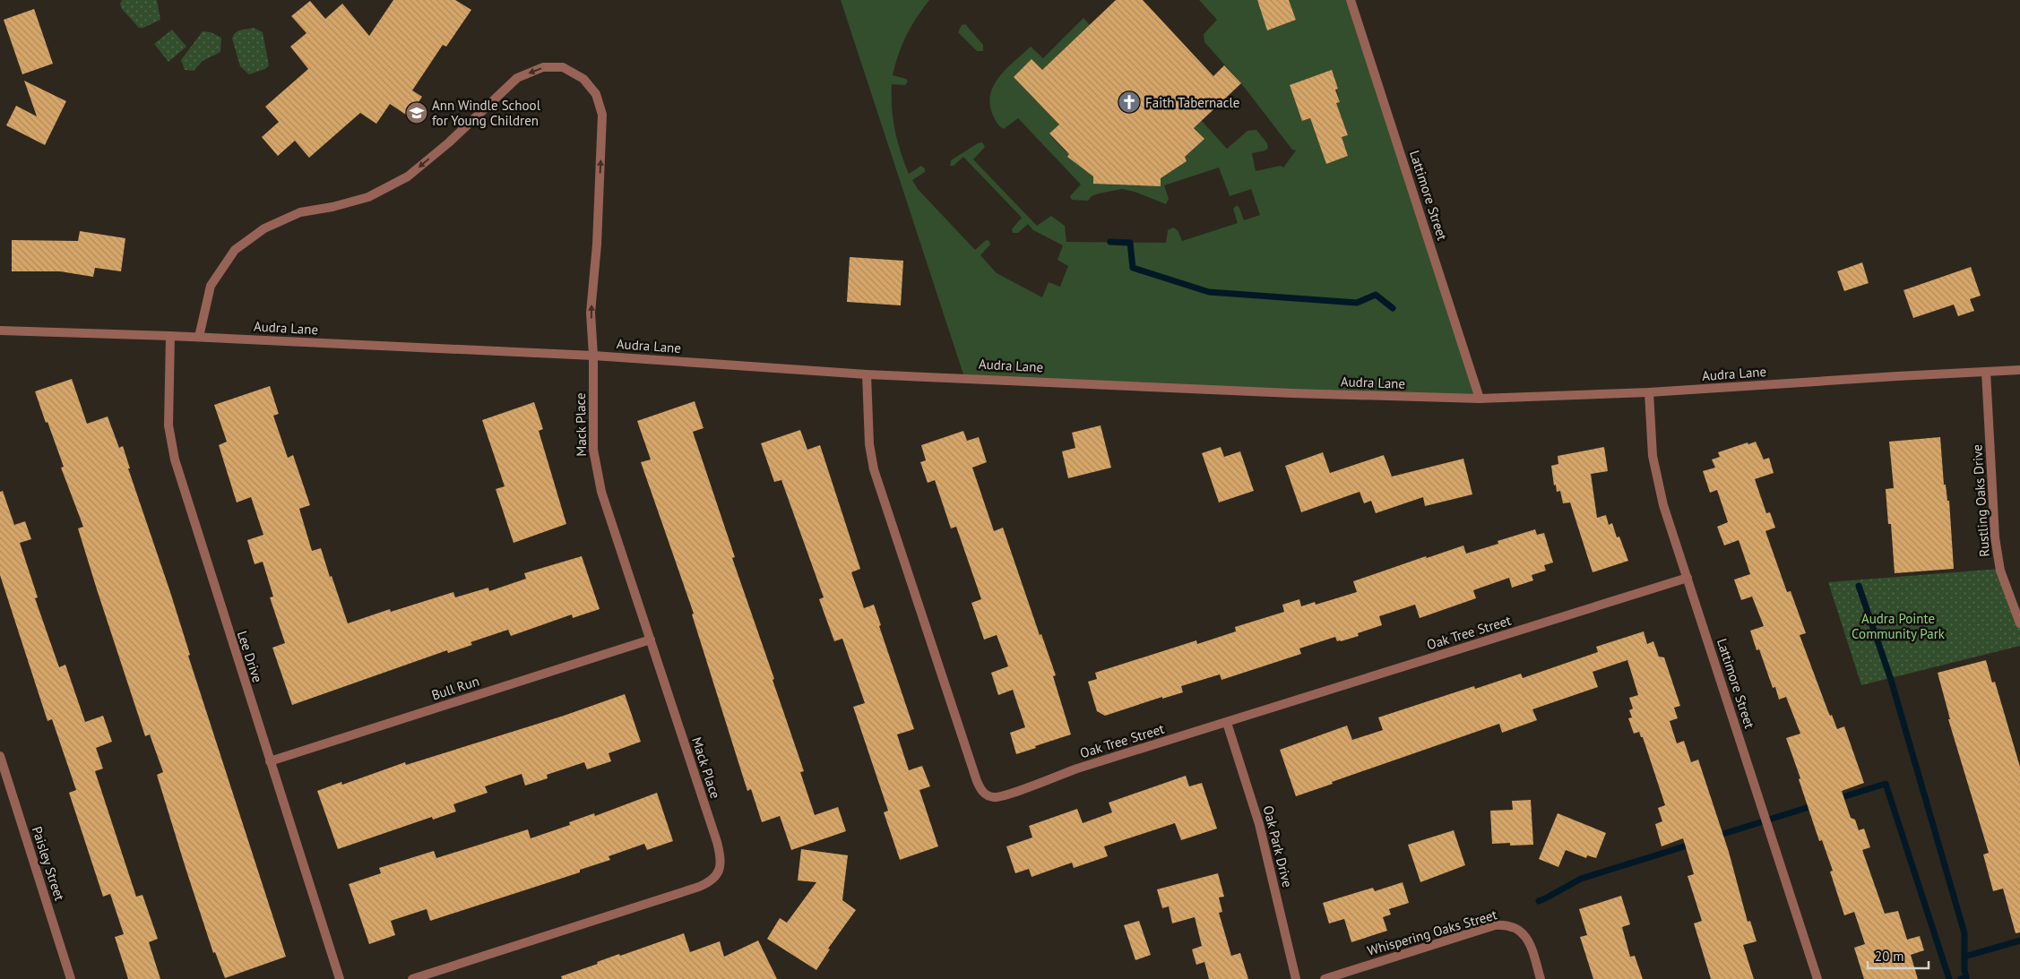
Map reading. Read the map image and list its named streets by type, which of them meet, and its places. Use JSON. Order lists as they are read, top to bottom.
{
  "streets": {
    "street": [
      "Lattimore Street",
      "Audra Lane",
      "Mack Place",
      "Rustling Oaks Drive",
      "Oak Tree Street",
      "Lee Drive",
      "Bull Run",
      "Oak Park Drive",
      "Paisley Street",
      "Whispering Oaks Street"
    ]
  },
  "crossings": [
    ["Lattimore Street", "Audra Lane"],
    ["Lattimore Street", "Oak Tree Street"],
    ["Audra Lane", "Mack Place"],
    ["Audra Lane", "Rustling Oaks Drive"],
    ["Audra Lane", "Oak Tree Street"],
    ["Audra Lane", "Lee Drive"],
    ["Mack Place", "Bull Run"],
    ["Oak Tree Street", "Oak Park Drive"],
    ["Lee Drive", "Bull Run"]
  ],
  "parks": ["Audra Pointe Community Park"],
  "places": {
    "church": ["Faith Tabernacle"],
    "school or university": ["Ann Windle School for Young Children"]
  },
  "scale_bar": "20 m"
}
